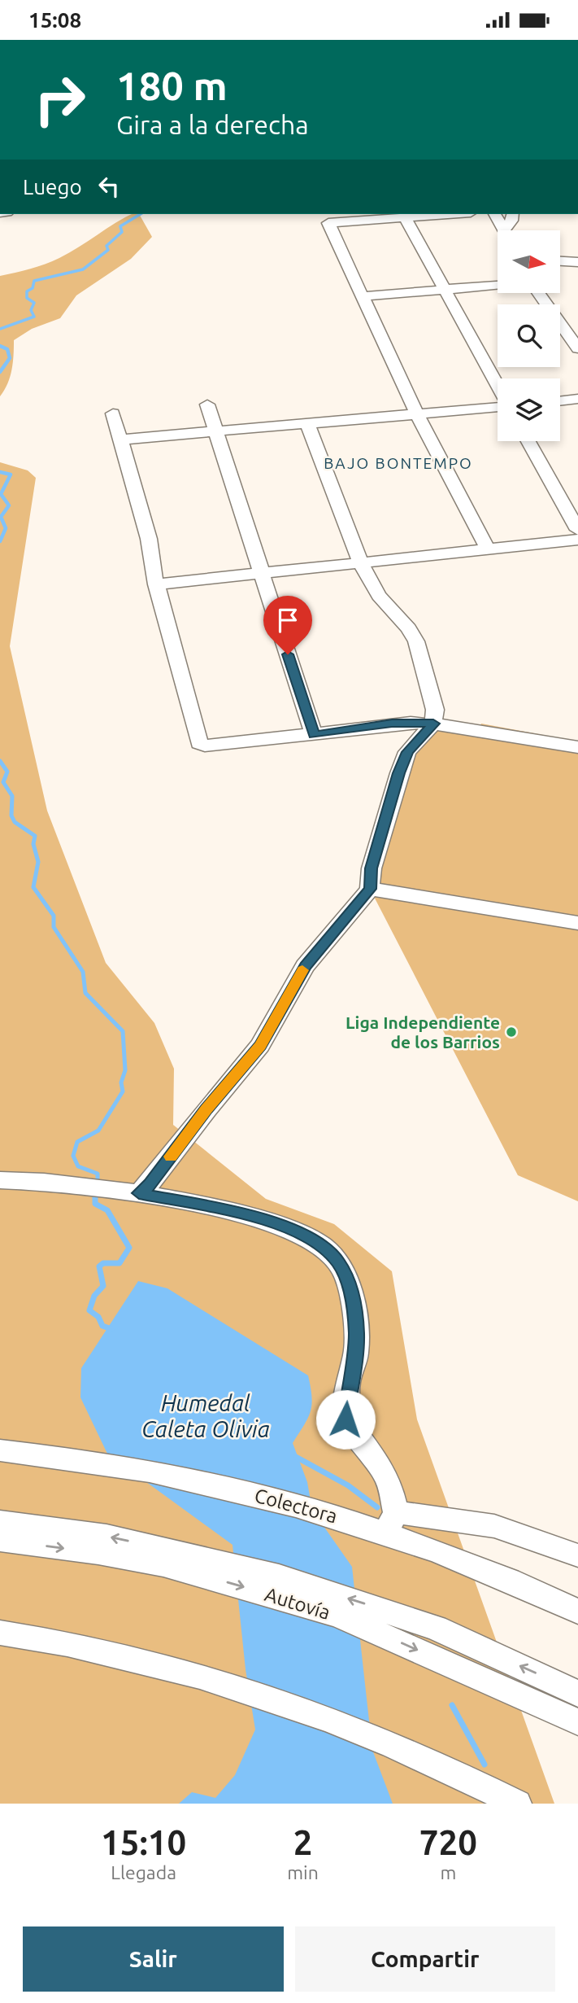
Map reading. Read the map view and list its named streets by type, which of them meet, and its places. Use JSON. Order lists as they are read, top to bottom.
{
  "streets": {
    "street": ["Colectora", "Autovía"]
  },
  "districts": ["BAJO BONTEMPO"],
  "water": ["Humedal Caleta Olivia"],
  "places": ["Liga Independiente de los Barrios"],
  "north": "right",
  "page": {
    "status": "15:08",
    "turn": ["180 m", "Gira a la derecha"],
    "then": "Luego",
    "eta": [
      "15:10",
      "Llegada",
      "2",
      "min",
      "720",
      "m"
    ],
    "buttons": ["Salir", "Compartir"]
  }
}
